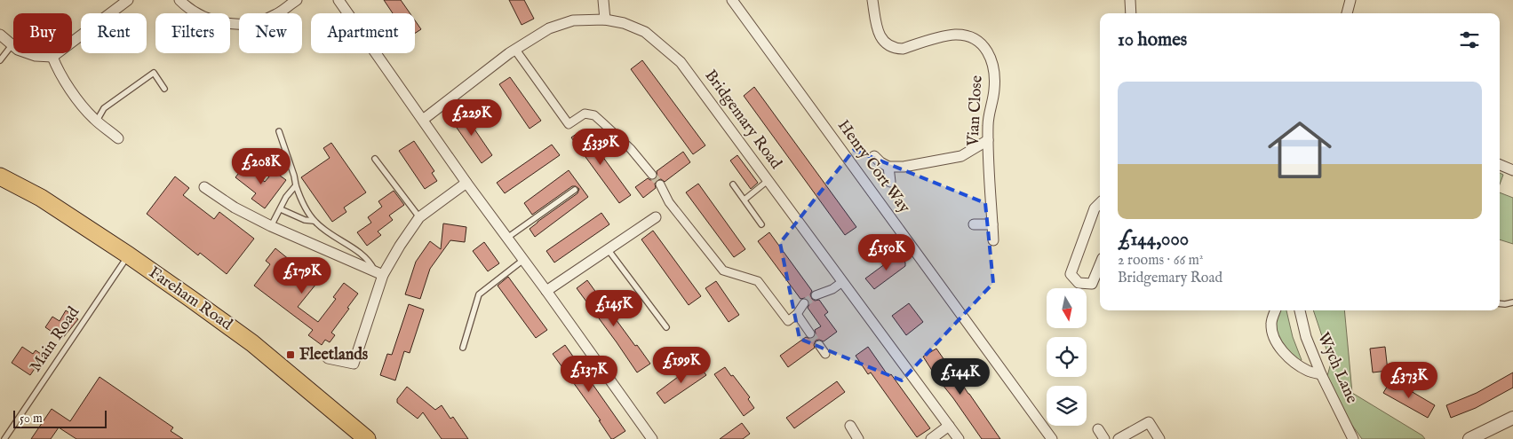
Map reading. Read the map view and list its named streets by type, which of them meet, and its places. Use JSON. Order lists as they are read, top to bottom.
{
  "streets": {
    "main road": ["Fareham Road"],
    "street": [
      "Vian Close",
      "Bridgemary Road",
      "Henry Cort Way",
      "Wych Lane"
    ],
    "lane": ["Main Road"]
  },
  "crossings": [
    ["Fareham Road", "Main Road"]
  ],
  "places": {
    "transit": ["Fleetlands"]
  },
  "scale_bar": "50 m",
  "north": "bottom",
  "page": {
    "chip": [
      "Buy",
      "Rent",
      "Filters",
      "New",
      "Apartment"
    ],
    "heading": "10 homes",
    "list": [
      {
        "name": "£144,000",
        "note": "2 rooms · 66 m² · Bridgemary Road"
      }
    ],
    "price": [
      "£229K",
      "£339K",
      "£208K",
      "£150K",
      "£179K",
      "£145K",
      "£199K",
      "£137K",
      "£144K",
      "£373K"
    ],
    "scale": "50 m"
  }
}
